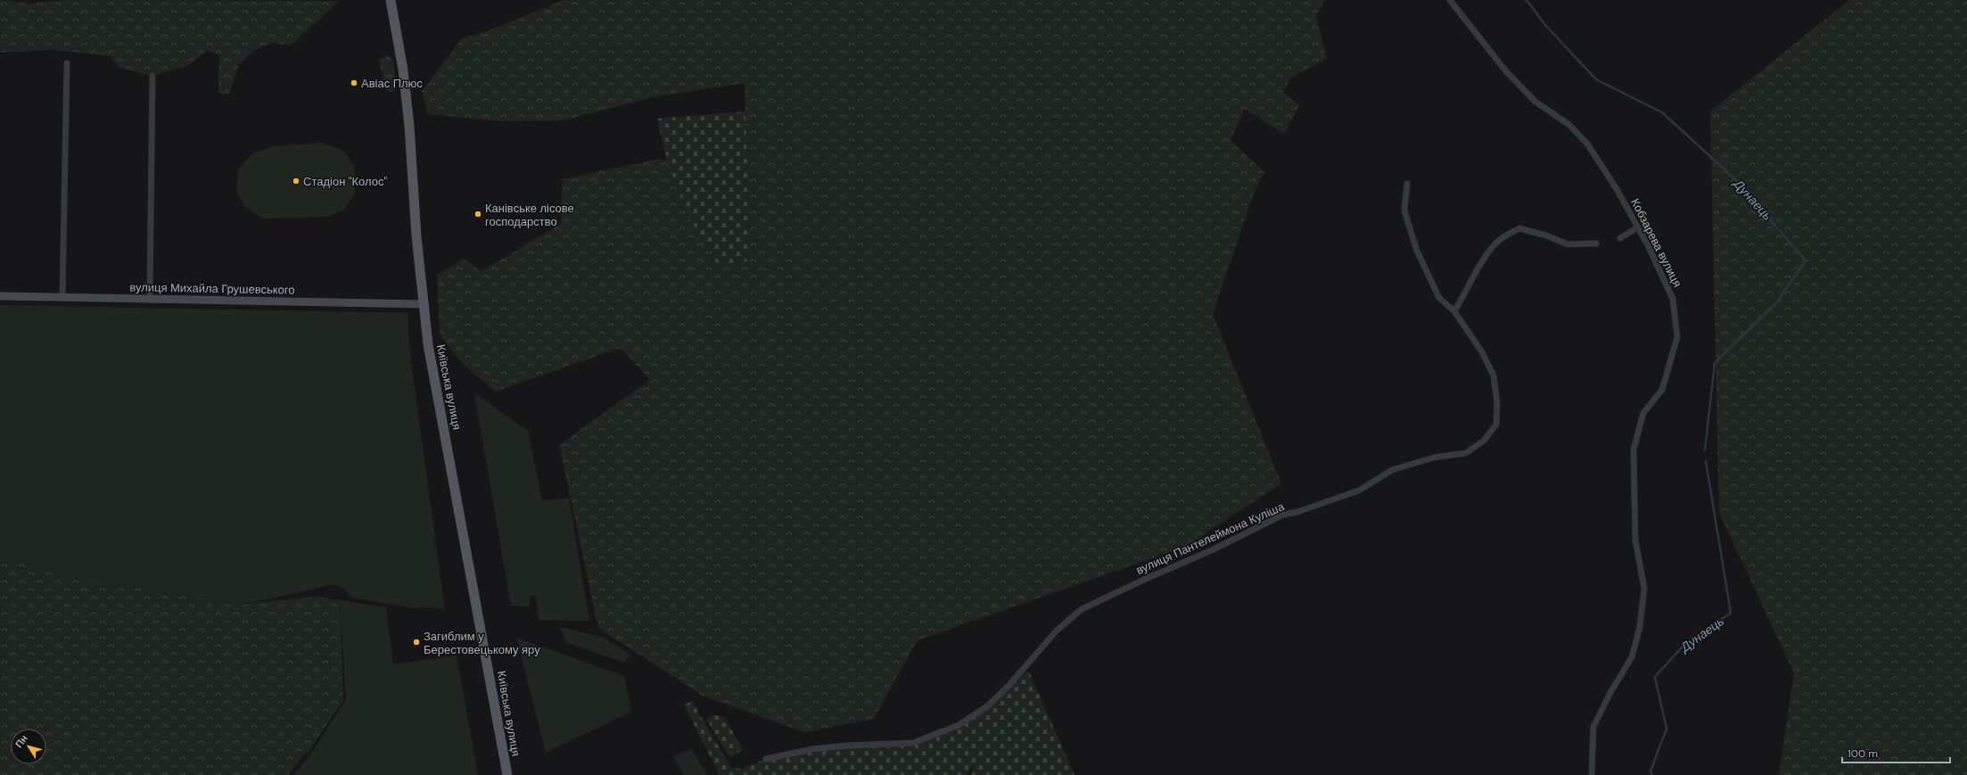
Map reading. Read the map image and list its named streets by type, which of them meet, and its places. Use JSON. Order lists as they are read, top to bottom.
{
  "streets": {
    "main road": ["Київська вулиця"],
    "street": ["Кобзарева вулиця", "вулиця Михайла Грушевського", "вулиця Пантелеймона Куліша"]
  },
  "crossings": [
    ["вулиця Михайла Грушевського", "Київська вулиця"]
  ],
  "water": ["Дунаець"],
  "places": [
    "Авіас Плюс",
    "Стадіон \"Колос\"",
    "Канівське лісове господарство",
    "Загиблим у Берестовецькому яру"
  ],
  "scale_bar": "100 m",
  "north": "top left"
}
